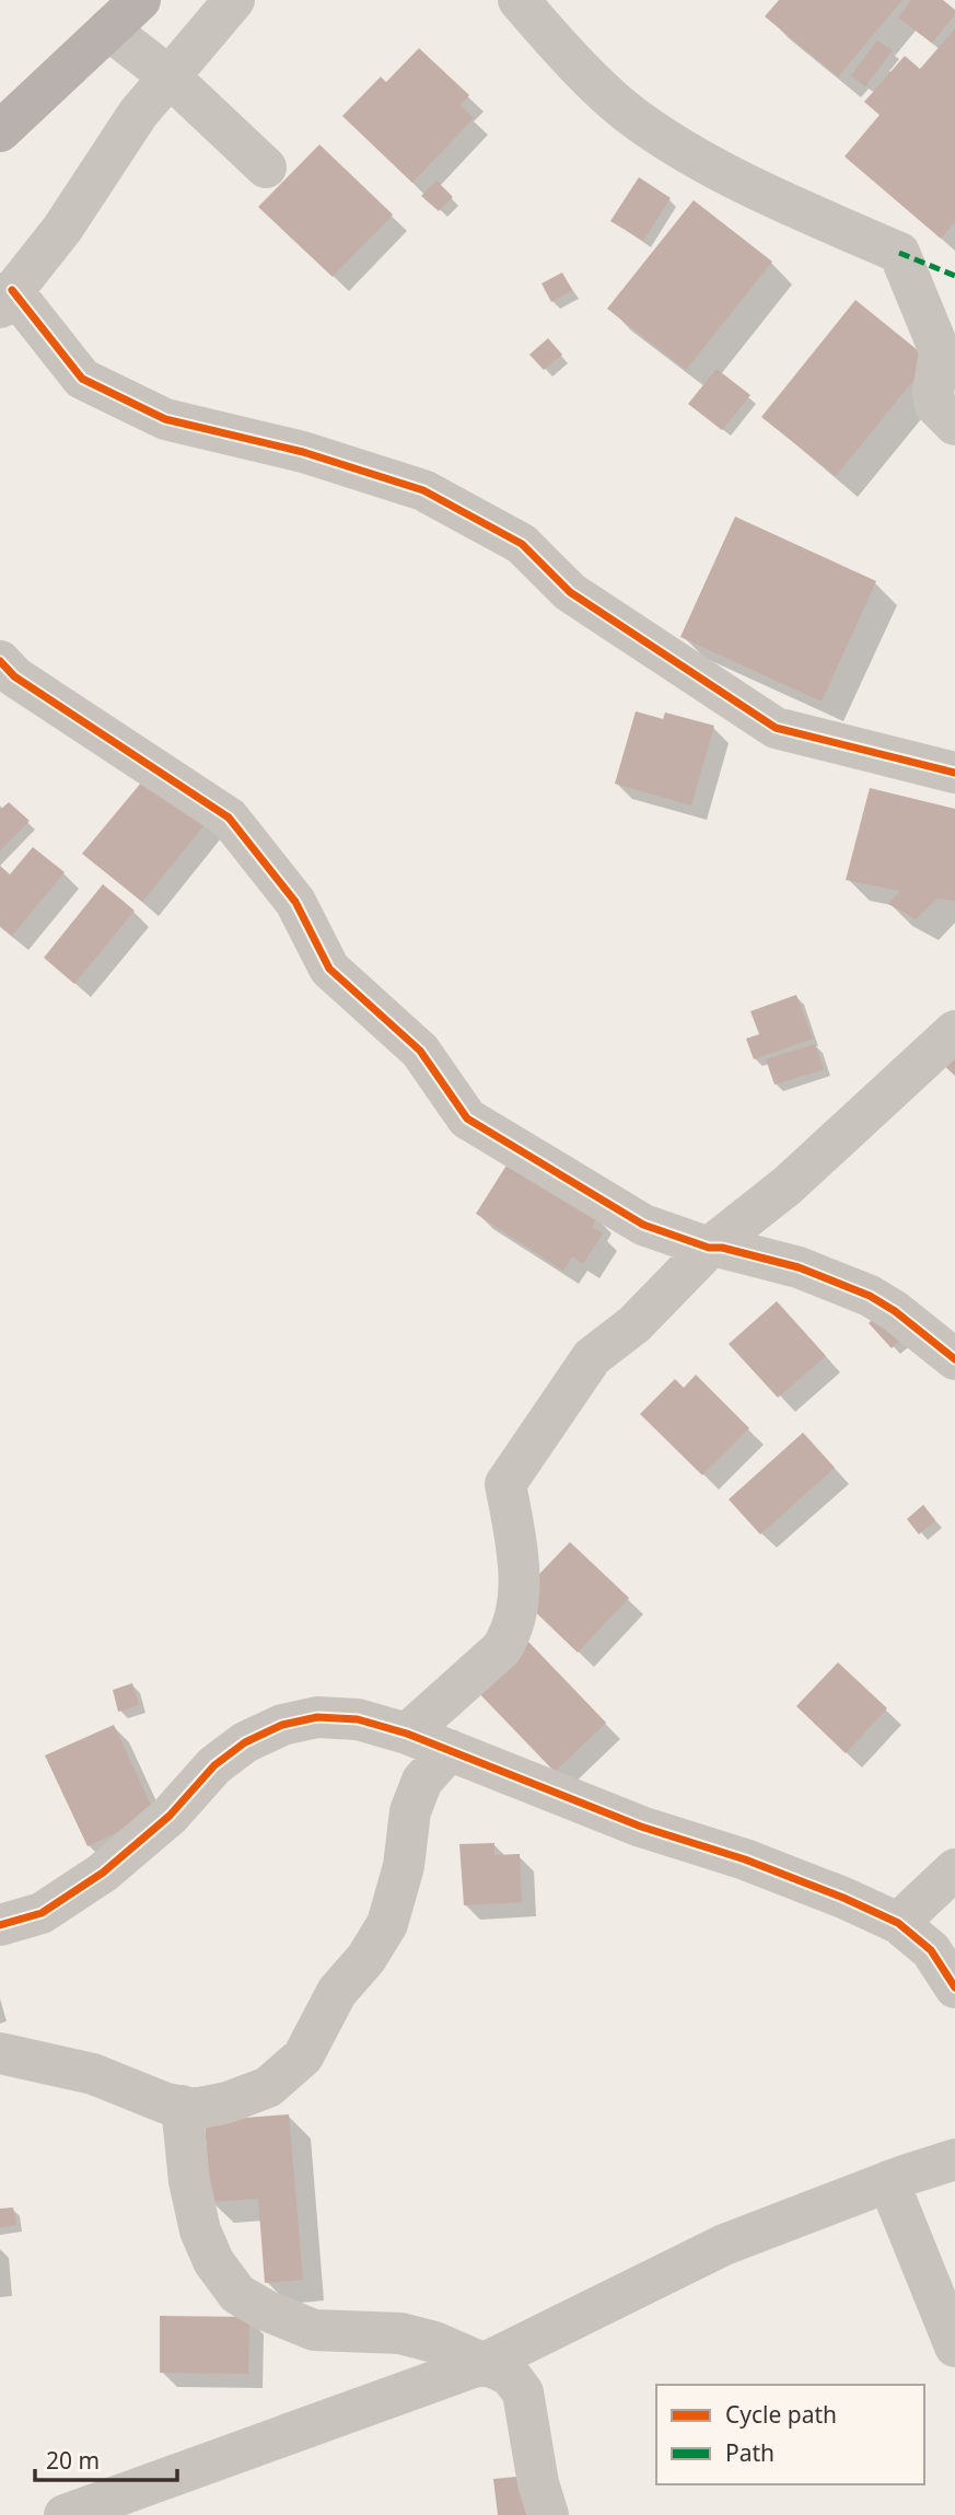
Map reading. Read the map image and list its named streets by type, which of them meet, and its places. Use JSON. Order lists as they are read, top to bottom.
{
  "legend": ["Cycle path", "Path"],
  "scale_bar": "20 m"
}
